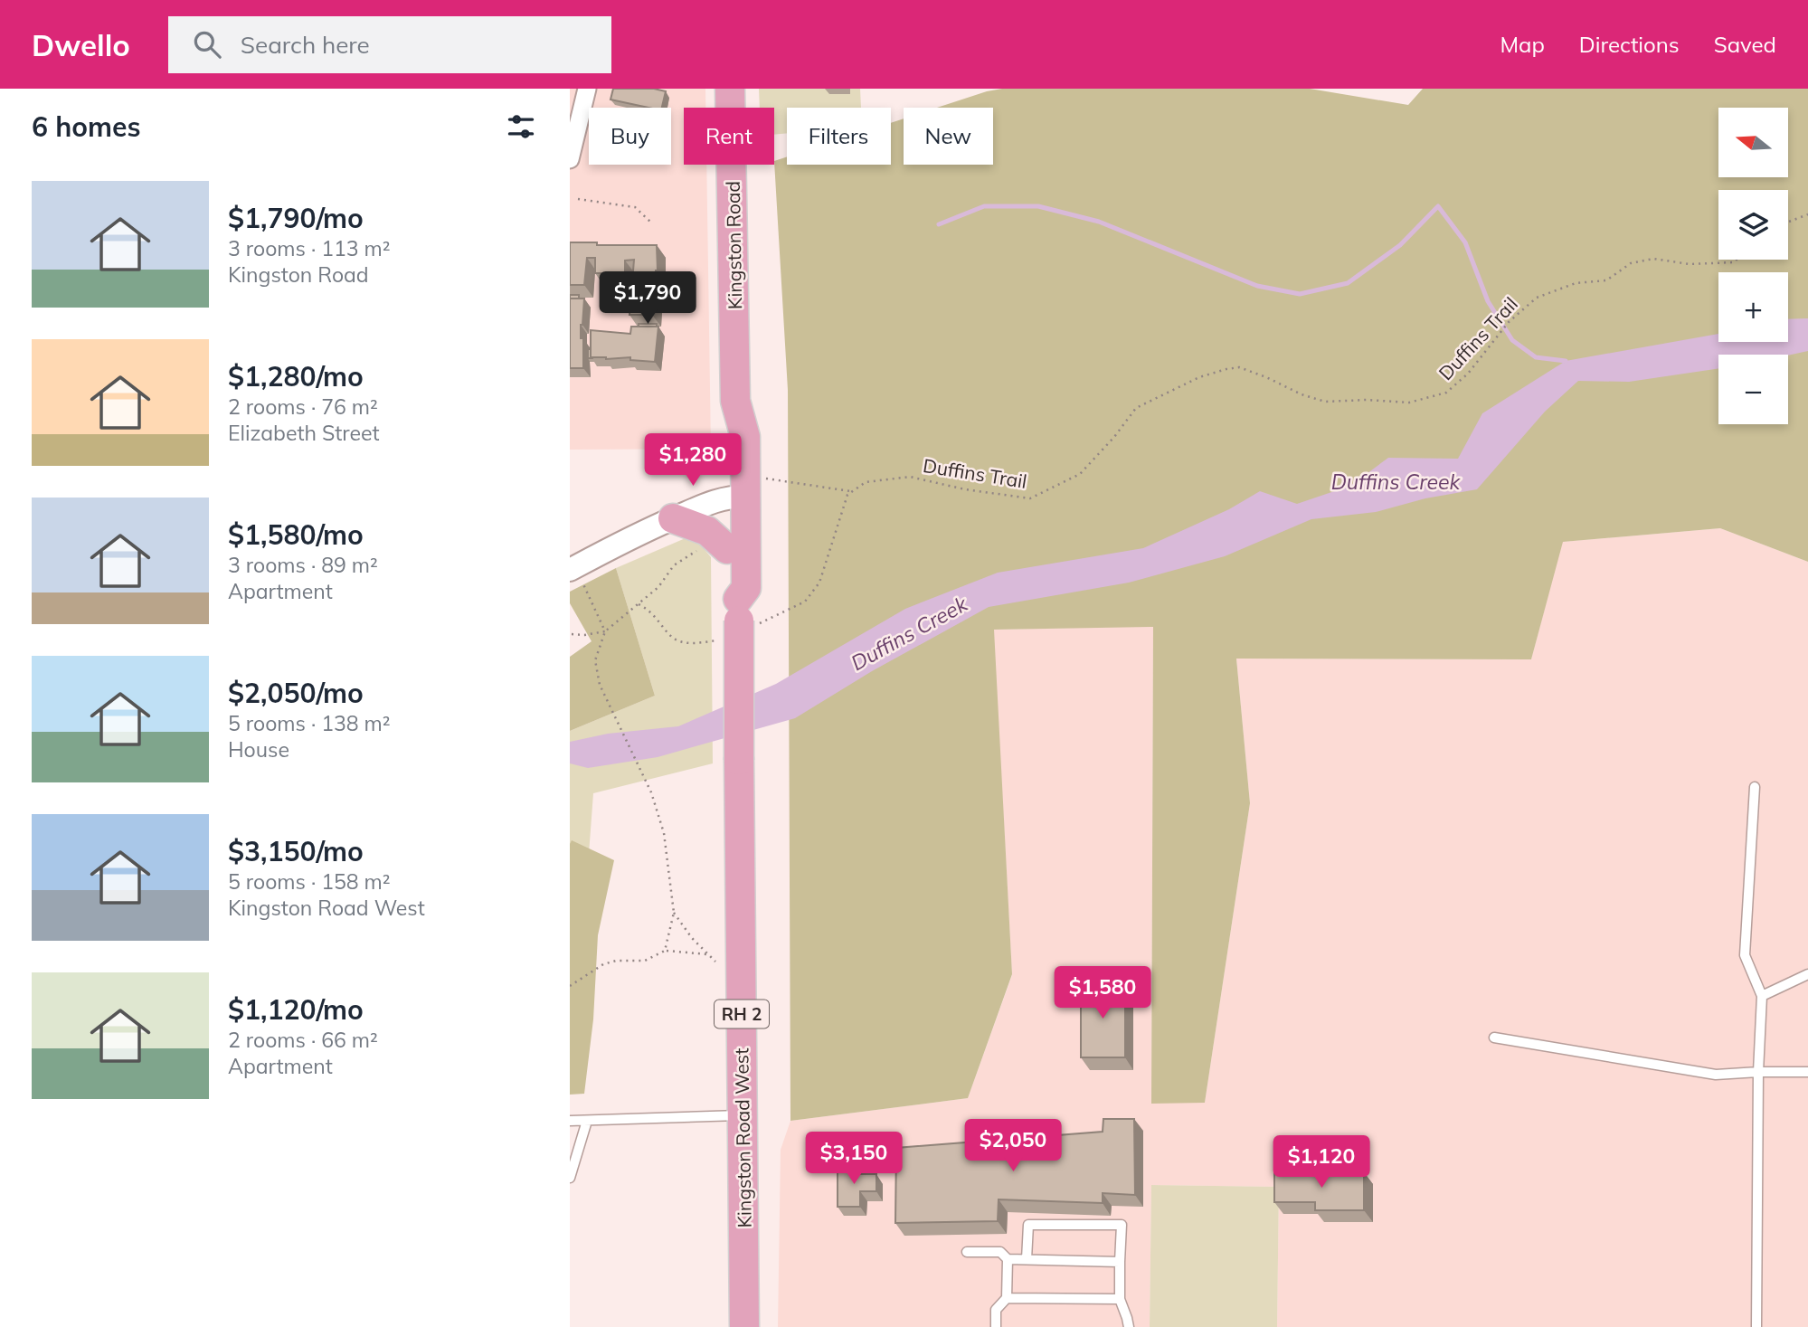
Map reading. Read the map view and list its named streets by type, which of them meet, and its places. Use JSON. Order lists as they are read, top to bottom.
{
  "streets": {
    "main road": ["Kingston Road", "RH 2", "Kingston Road West"],
    "path": ["Duffins Trail"]
  },
  "crossings": [
    ["Kingston Road", "RH 2"],
    ["RH 2", "Kingston Road West"]
  ],
  "water": ["Duffins Creek"],
  "north": "left",
  "page": {
    "header": "Dwello",
    "search": "Search here",
    "nav": ["Map", "Directions", "Saved"],
    "heading": "6 homes",
    "map_buttons": ["+", "−"],
    "chip": [
      "Buy",
      "Rent",
      "Filters",
      "New"
    ],
    "list": [
      {
        "name": "$1,790/mo",
        "note": "3 rooms · 113 m² · Kingston Road"
      },
      {
        "name": "$1,280/mo",
        "note": "2 rooms · 76 m² · Elizabeth Street"
      },
      {
        "name": "$1,580/mo",
        "note": "3 rooms · 89 m² · Apartment"
      },
      {
        "name": "$2,050/mo",
        "note": "5 rooms · 138 m² · House"
      },
      {
        "name": "$3,150/mo",
        "note": "5 rooms · 158 m² · Kingston Road West"
      },
      {
        "name": "$1,120/mo",
        "note": "2 rooms · 66 m² · Apartment"
      }
    ],
    "price": [
      "$1,790",
      "$1,280",
      "$1,580",
      "$2,050",
      "$3,150",
      "$1,120"
    ]
  }
}
